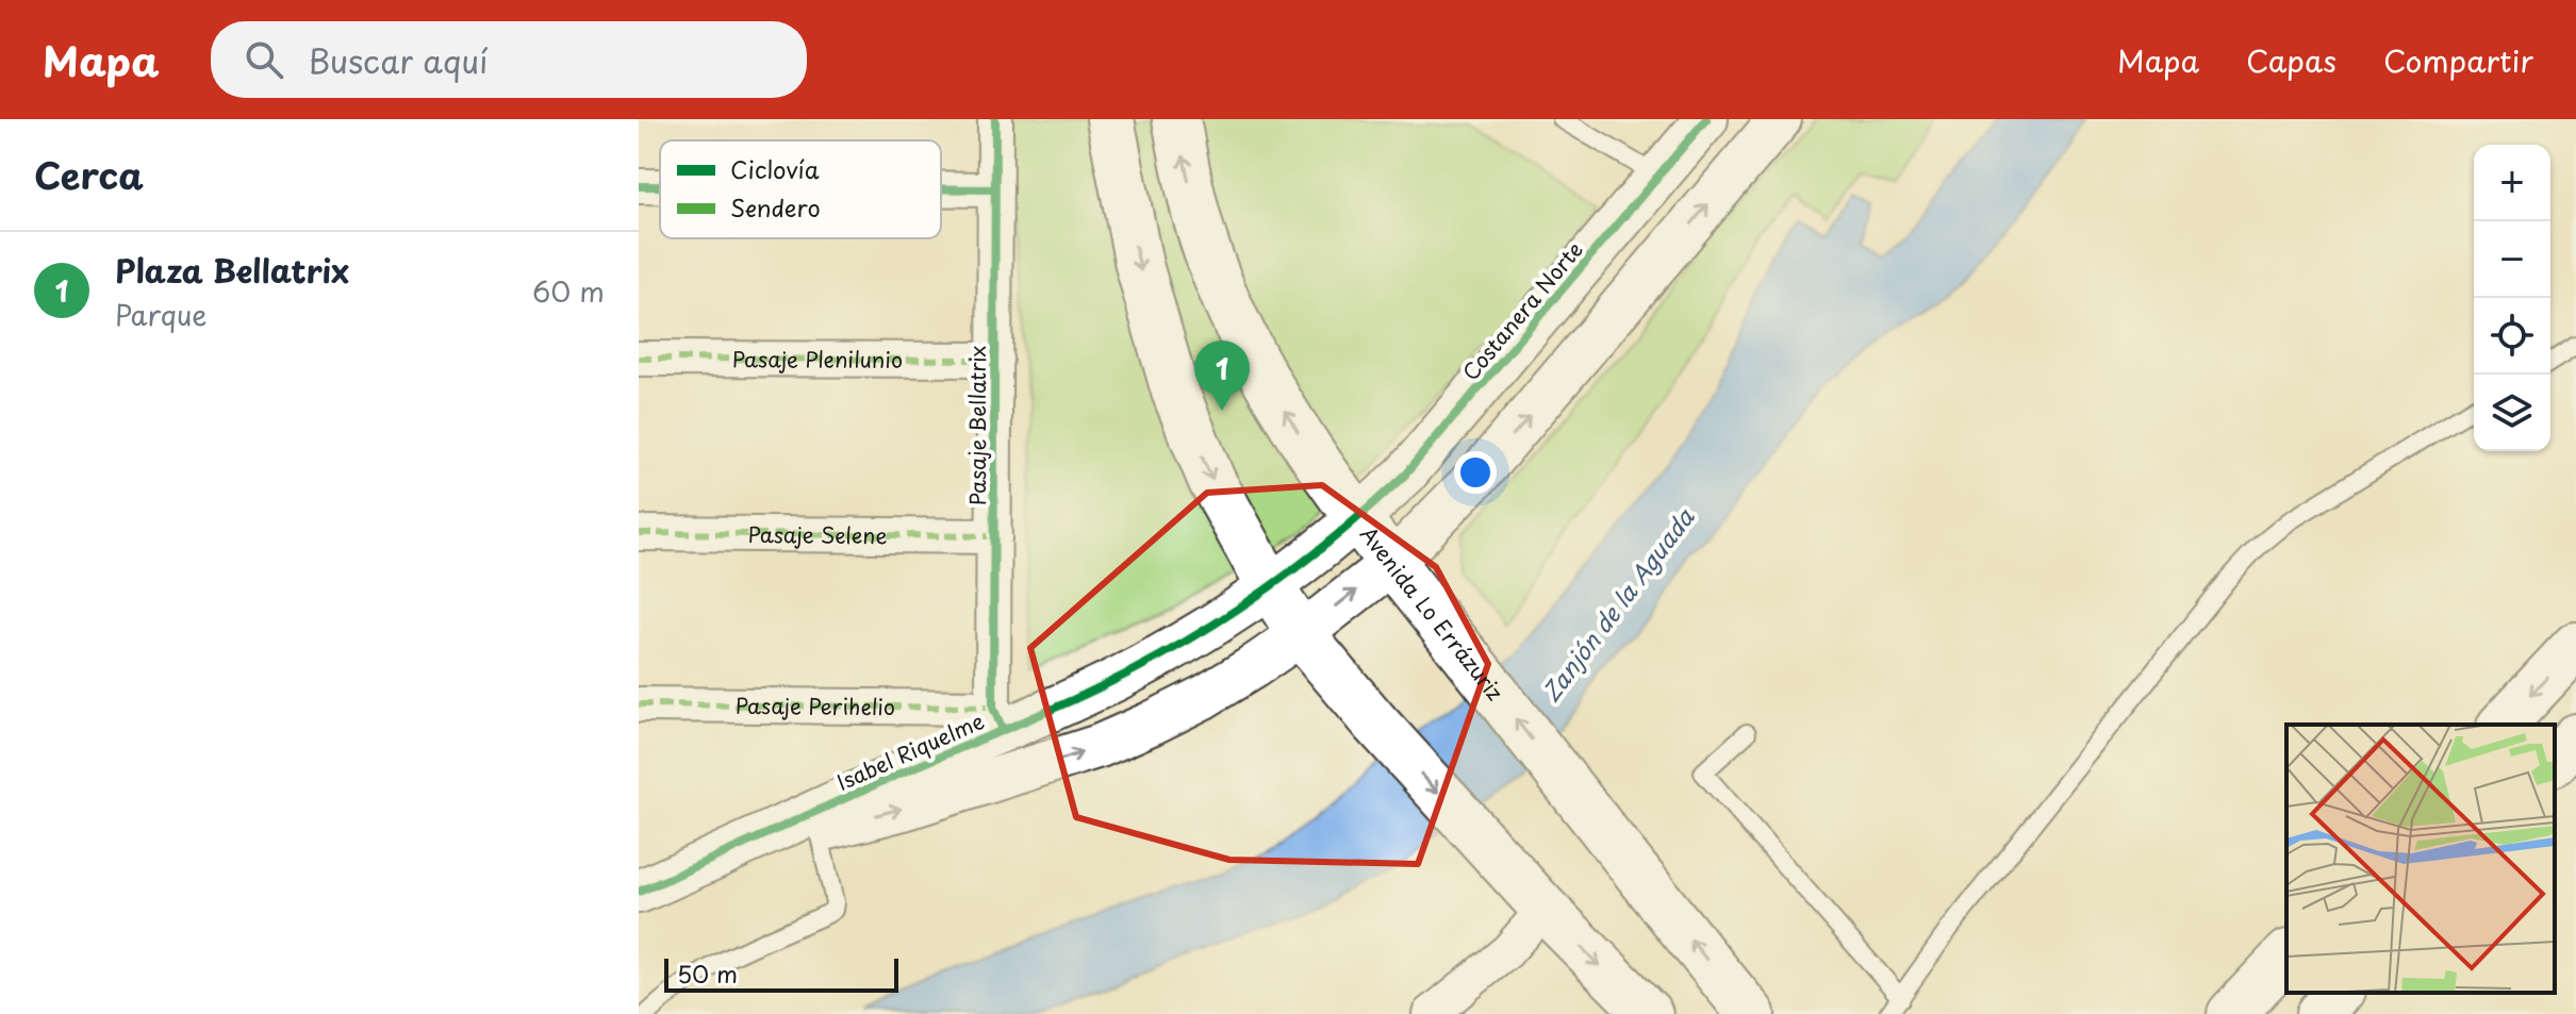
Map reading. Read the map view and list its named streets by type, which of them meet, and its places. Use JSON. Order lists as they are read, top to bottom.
{
  "streets": {
    "main road": ["Avenida Lo Errázuriz"],
    "street": [
      "Costanera Norte",
      "Pasaje Plenilunio",
      "Pasaje Bellatrix",
      "Pasaje Selene",
      "Pasaje Perihelio",
      "Isabel Riquelme"
    ]
  },
  "crossings": [
    ["Costanera Norte", "Avenida Lo Errázuriz"],
    ["Costanera Norte", "Isabel Riquelme"],
    ["Pasaje Plenilunio", "Pasaje Bellatrix"],
    ["Pasaje Bellatrix", "Pasaje Selene"],
    ["Pasaje Bellatrix", "Pasaje Perihelio"],
    ["Pasaje Bellatrix", "Isabel Riquelme"],
    ["Avenida Lo Errázuriz", "Isabel Riquelme"],
    ["Pasaje Perihelio", "Isabel Riquelme"]
  ],
  "water": ["Zanjón de la Aguada"],
  "legend": ["Ciclovía", "Sendero"],
  "scale_bar": "50 m",
  "page": {
    "header": "Mapa",
    "search": "Buscar aquí",
    "nav": ["Mapa", "Capas", "Compartir"],
    "heading": "Cerca",
    "map_buttons": ["+", "−"],
    "list": [
      {
        "mark": "1",
        "name": "Plaza Bellatrix",
        "note": "Parque",
        "value": "60 m"
      }
    ],
    "pins": "1",
    "scale": "50 m"
  }
}
